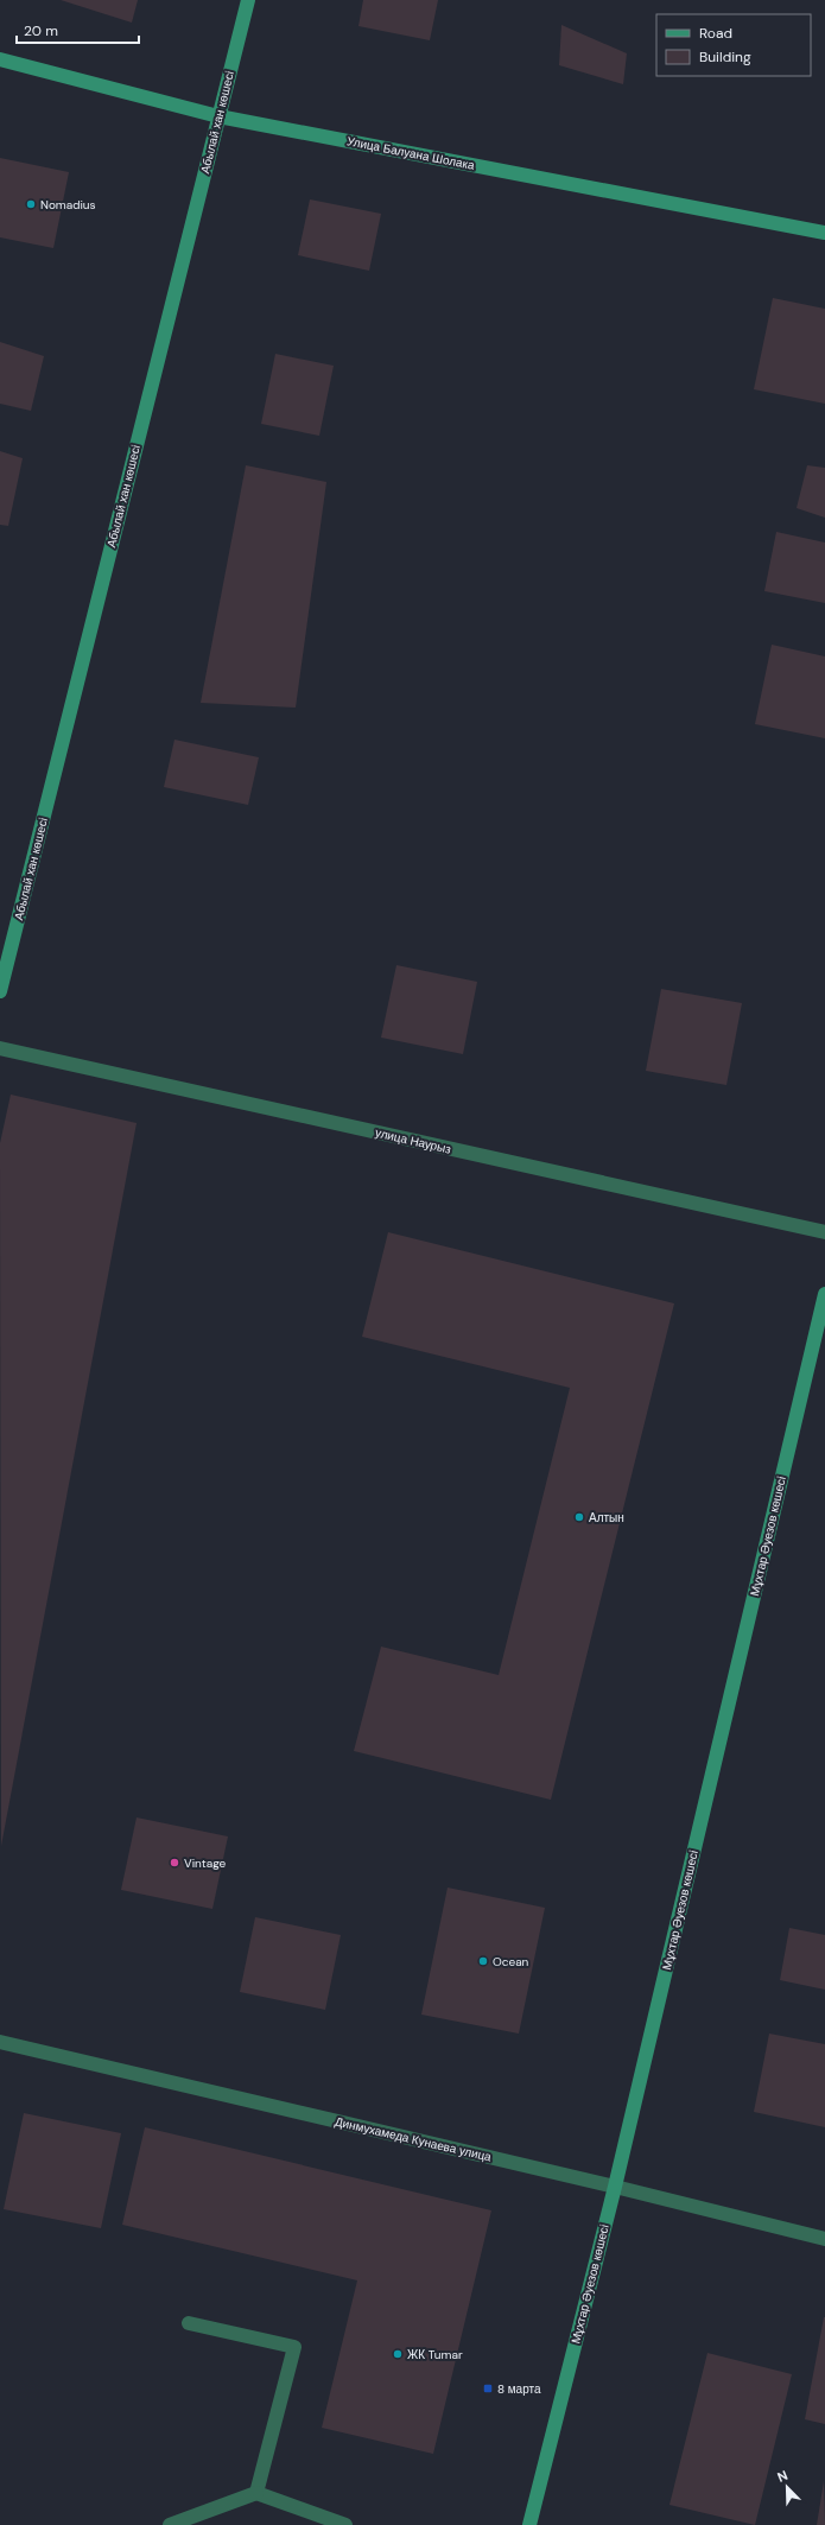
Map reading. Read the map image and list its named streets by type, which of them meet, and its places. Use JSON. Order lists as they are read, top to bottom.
{
  "streets": {
    "street": [
      "Абылай хан көшесі",
      "Улица Балуана Шолака",
      "улица Наурыз",
      "Мұхтар Әуезов көшесі",
      "Динмухамеда Кунаева улица"
    ]
  },
  "crossings": [
    ["Абылай хан көшесі", "Улица Балуана Шолака"],
    ["Мұхтар Әуезов көшесі", "Динмухамеда Кунаева улица"]
  ],
  "places": {
    "other": [
      "Nomadius",
      "Алтын",
      "Vintage",
      "Ocean",
      "ЖК Tumar"
    ],
    "transit": ["8 марта"]
  },
  "legend": ["Road", "Building"],
  "scale_bar": "20 m",
  "north": "top left"
}
